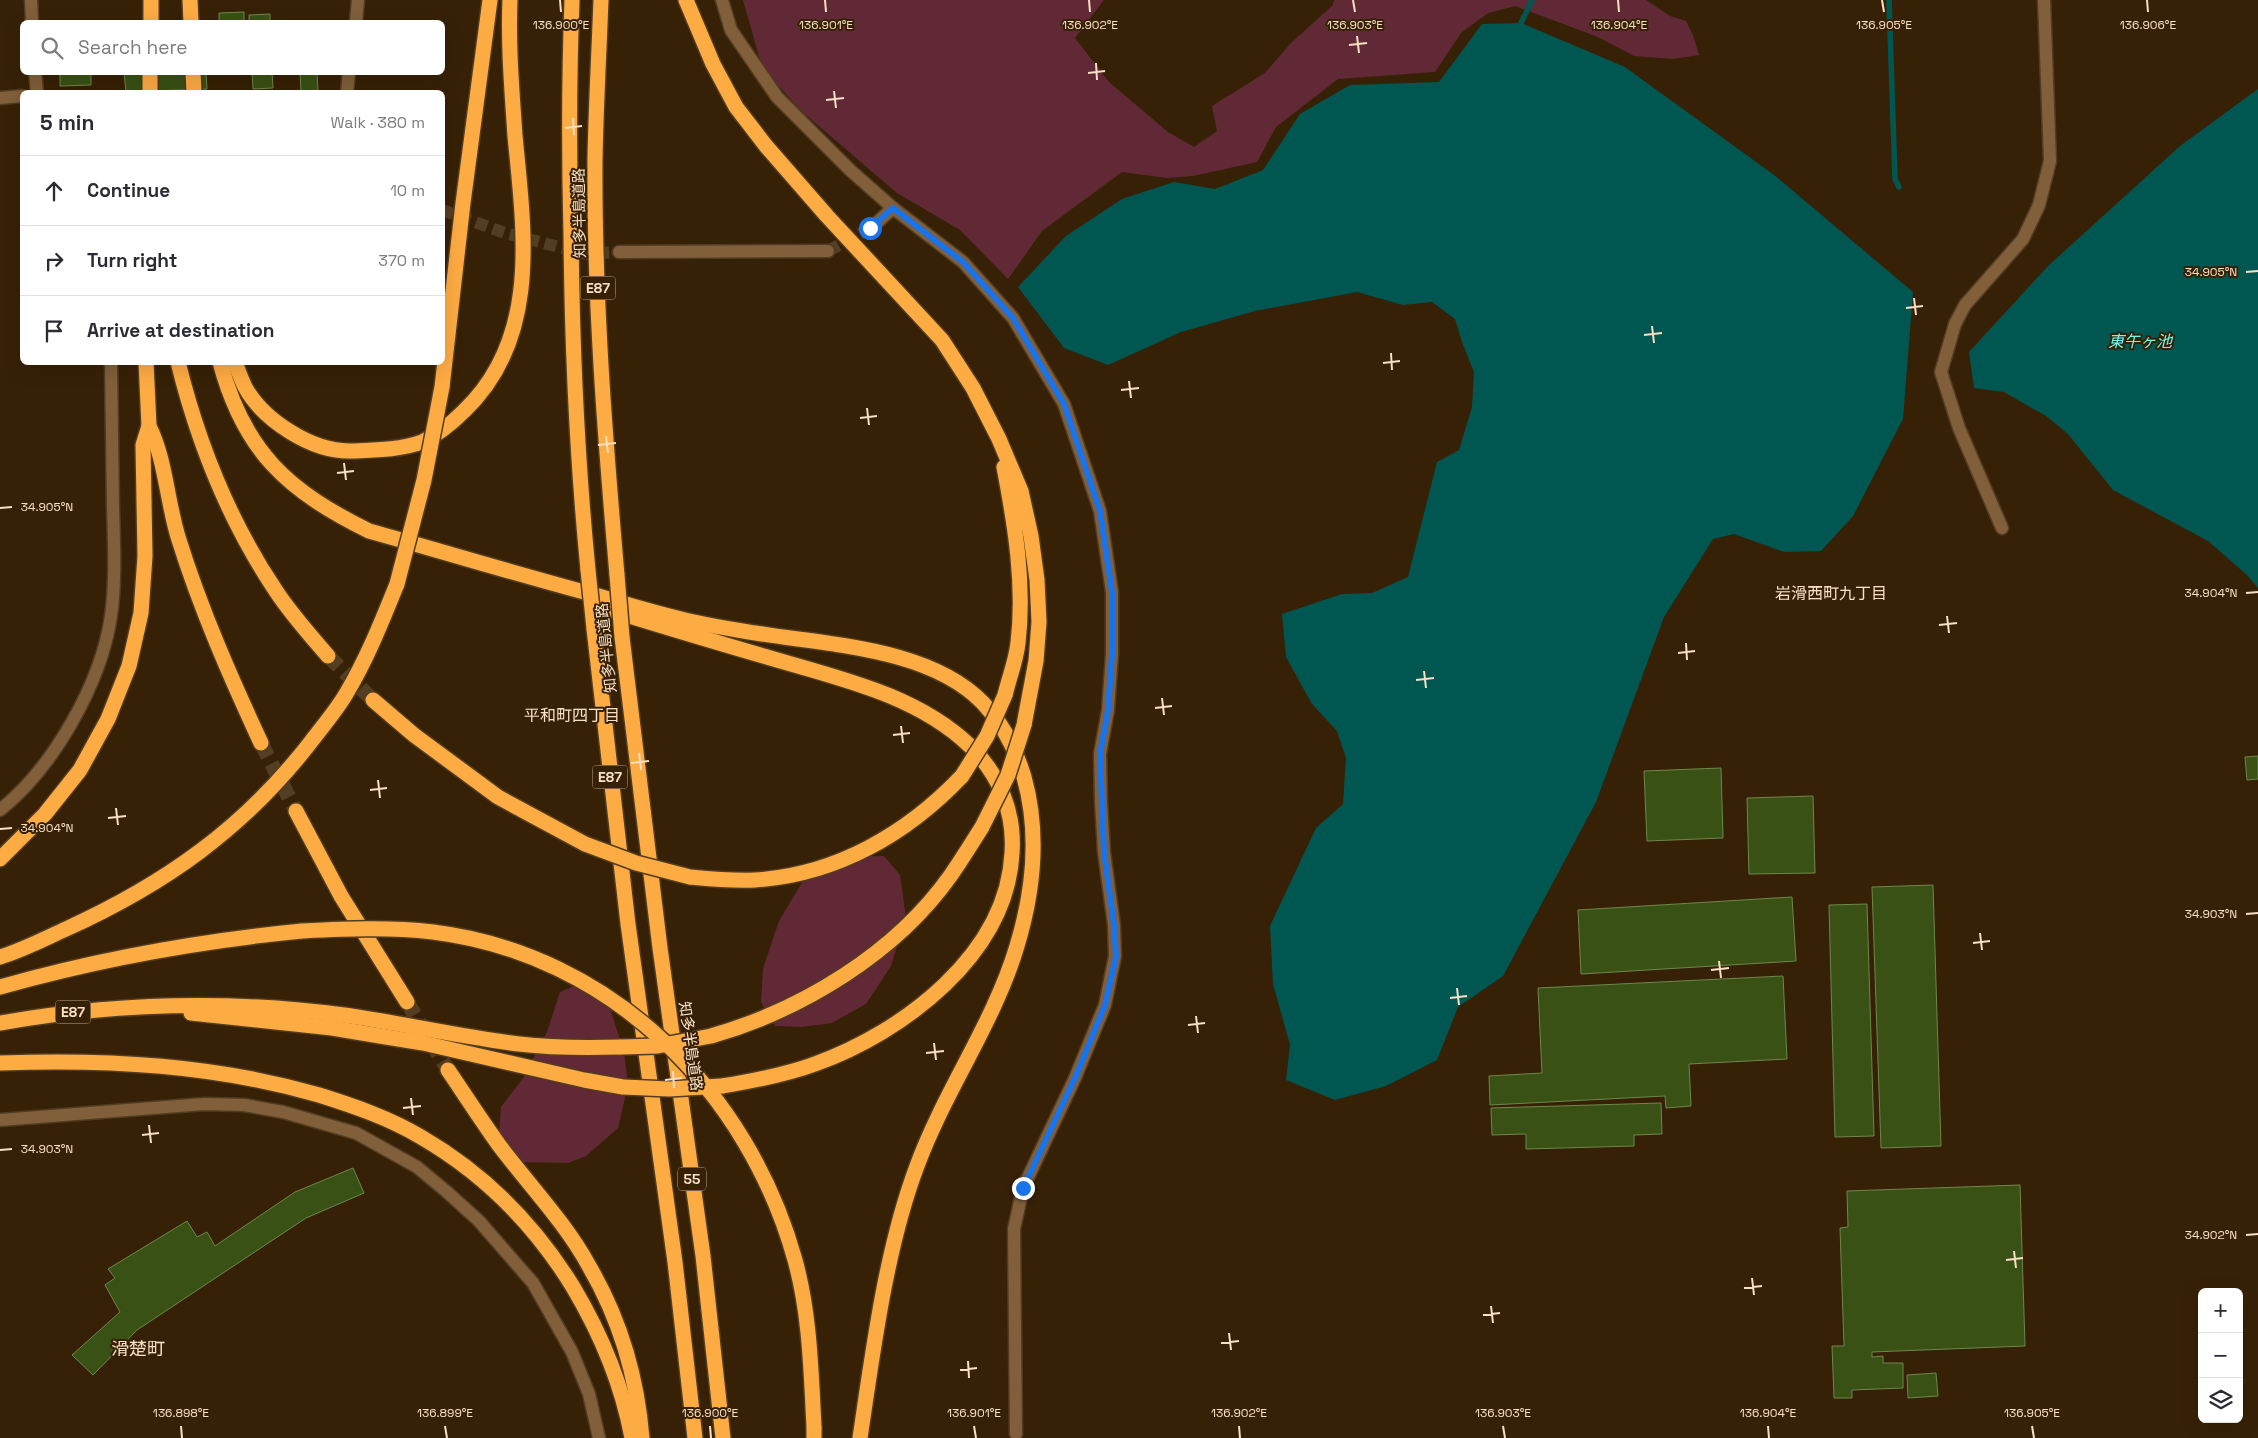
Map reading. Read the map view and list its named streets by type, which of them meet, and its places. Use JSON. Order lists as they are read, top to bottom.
{
  "streets": {
    "highway": ["知多半島道路", "E87", "55"]
  },
  "districts": ["岩滑西町九丁目", "平和町四丁目", "滑楚町"],
  "water": ["東午ヶ池"],
  "page": {
    "search": "Search here",
    "heading": ["5 min", "Walk · 380 m"],
    "list": [
      ["Continue", "10 m"],
      ["Turn right", "370 m"],
      "Arrive at destination"
    ],
    "map_buttons": ["+", "−"]
  },
  "coordinates": [
    "136.900°E",
    "136.901°E",
    "136.902°E",
    "136.903°E",
    "136.904°E",
    "136.905°E",
    "136.906°E",
    "34.905°N",
    "34.904°N",
    "34.903°N",
    "34.902°N",
    "136.898°E",
    "136.899°E"
  ]
}
